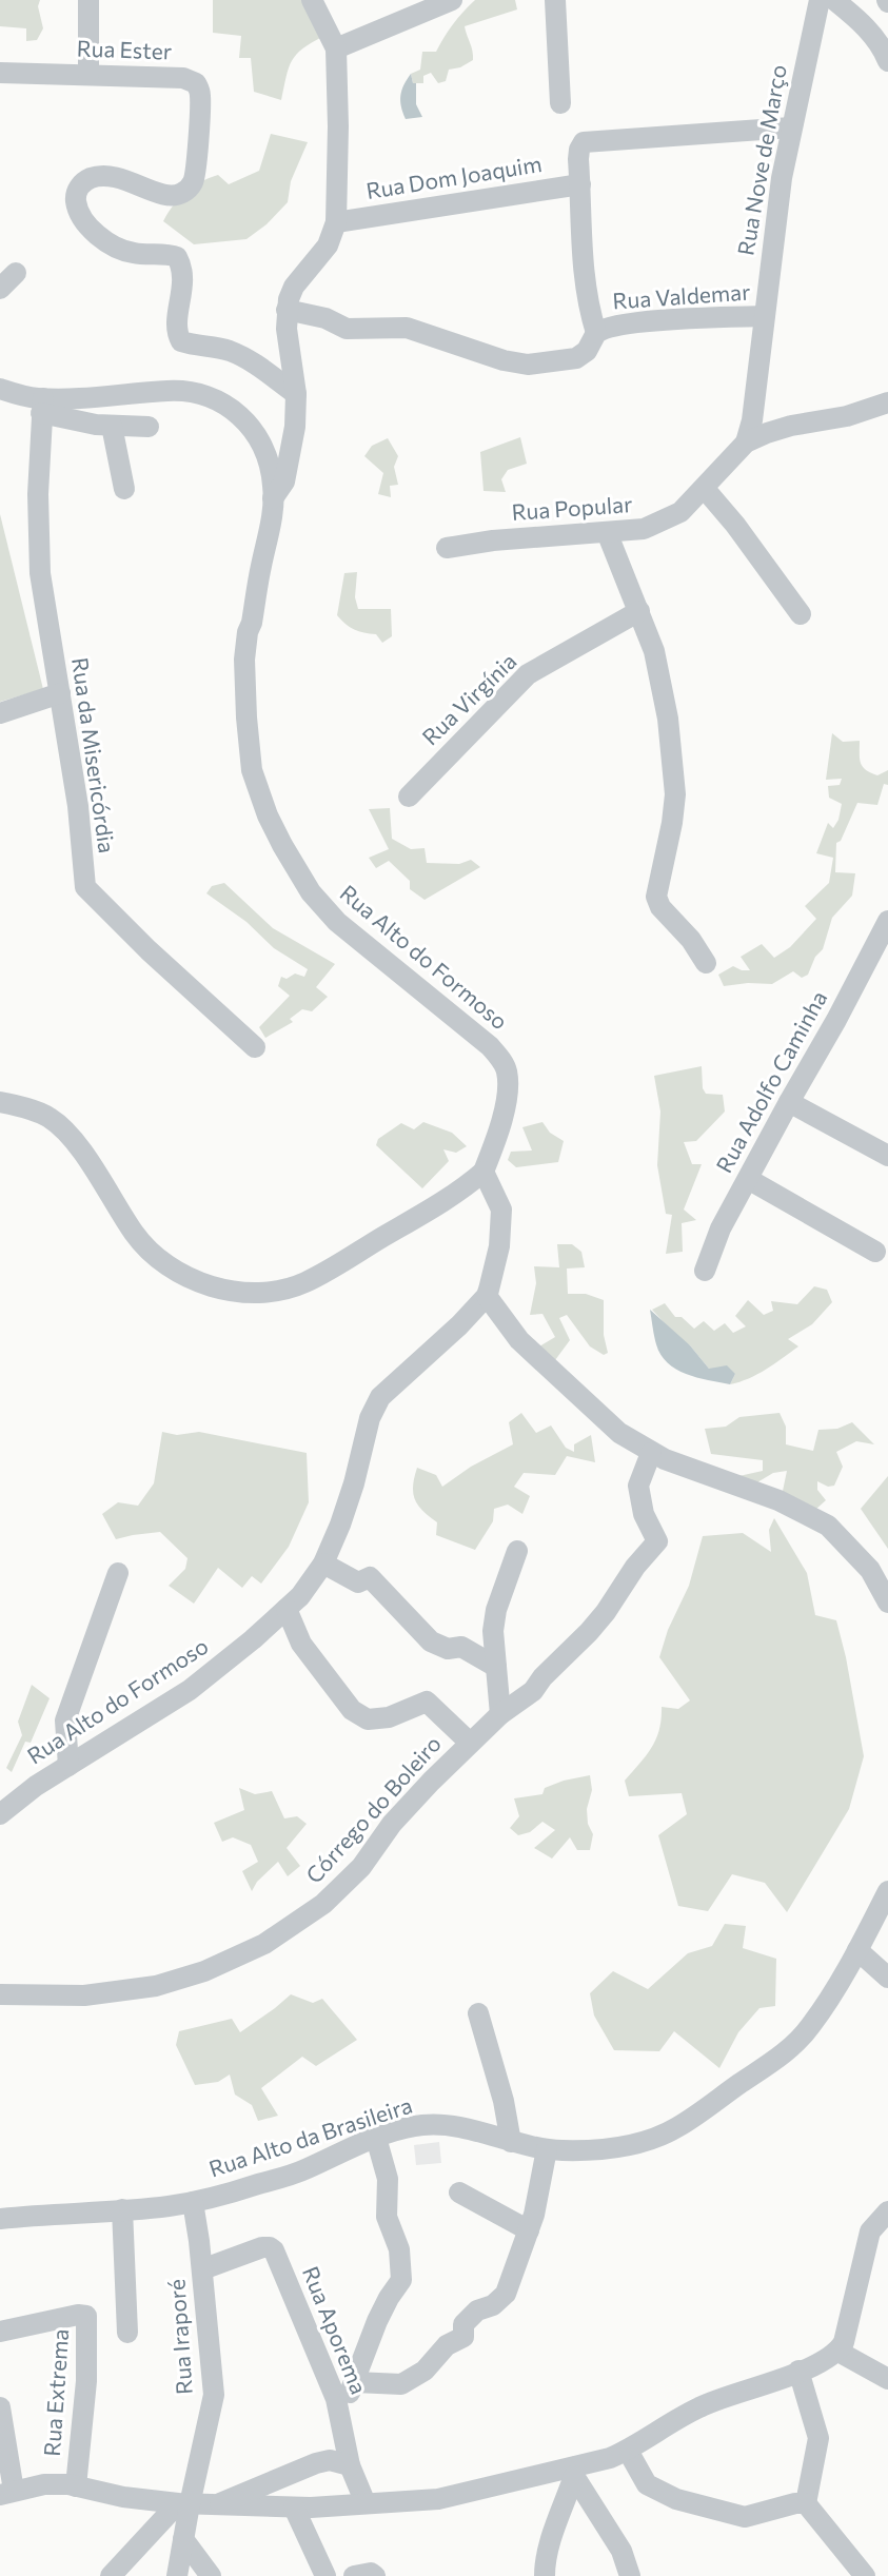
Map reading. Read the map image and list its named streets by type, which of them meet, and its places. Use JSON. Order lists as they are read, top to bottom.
{
  "streets": {
    "street": [
      "Rua Ester",
      "Rua Nove de Março",
      "Rua Dom Joaquim",
      "Rua Valdemar",
      "Rua Popular",
      "Rua Virgínia",
      "Rua da Misericórdia",
      "Rua Alto do Formoso",
      "Rua Adolfo Caminha",
      "Córrego do Boleiro",
      "Rua Alto da Brasileira",
      "Rua Aporema",
      "Rua Iraporé",
      "Rua Extrema"
    ]
  },
  "crossings": [
    ["Rua Nove de Março", "Rua Valdemar"],
    ["Rua Nove de Março", "Rua Popular"],
    ["Rua Alto da Brasileira", "Rua Iraporé"],
    ["Rua Aporema", "Rua Iraporé"]
  ]
}
